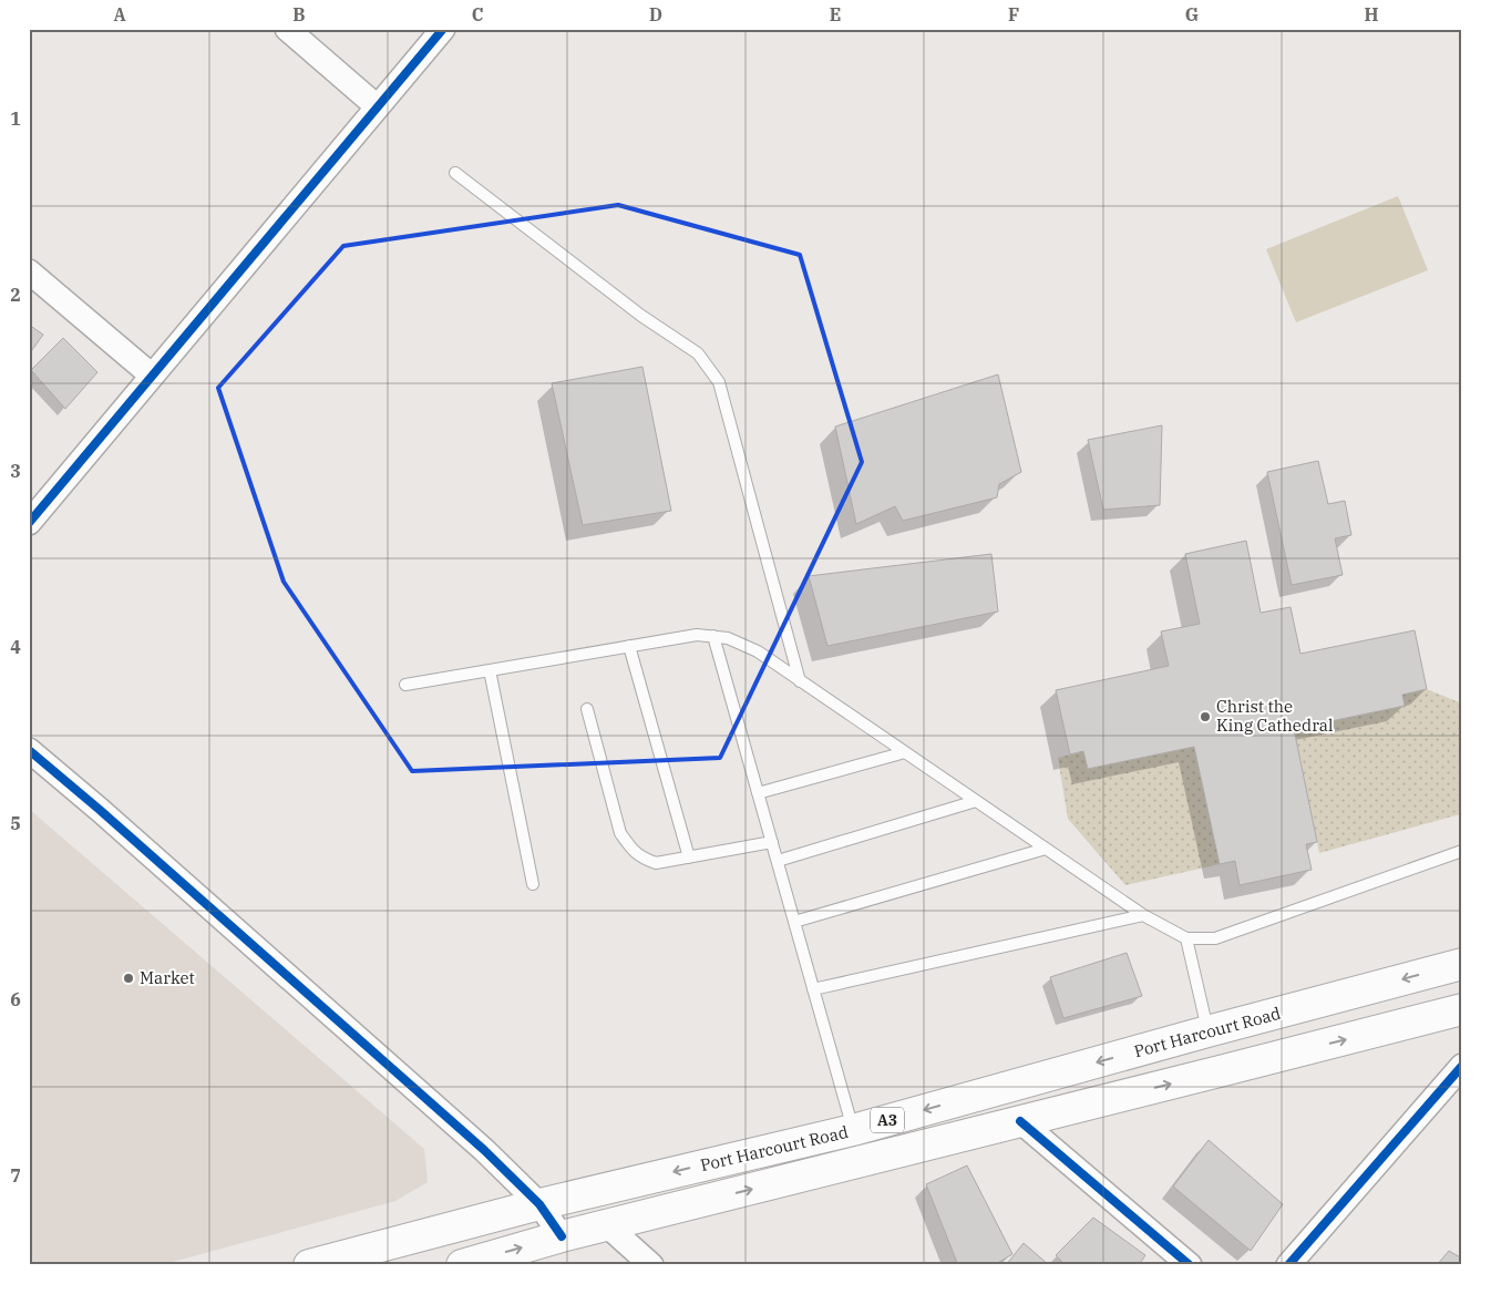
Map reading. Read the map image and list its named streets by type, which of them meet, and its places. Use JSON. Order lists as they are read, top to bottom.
{
  "streets": {
    "highway": ["Port Harcourt Road", "A3"]
  },
  "places": ["Christ the King Cathedral", "Market"],
  "grid": {
    "columns": [
      "A",
      "B",
      "C",
      "D",
      "E",
      "F",
      "G",
      "H"
    ],
    "rows": [
      "1",
      "2",
      "3",
      "4",
      "5",
      "6",
      "7"
    ]
  }
}
